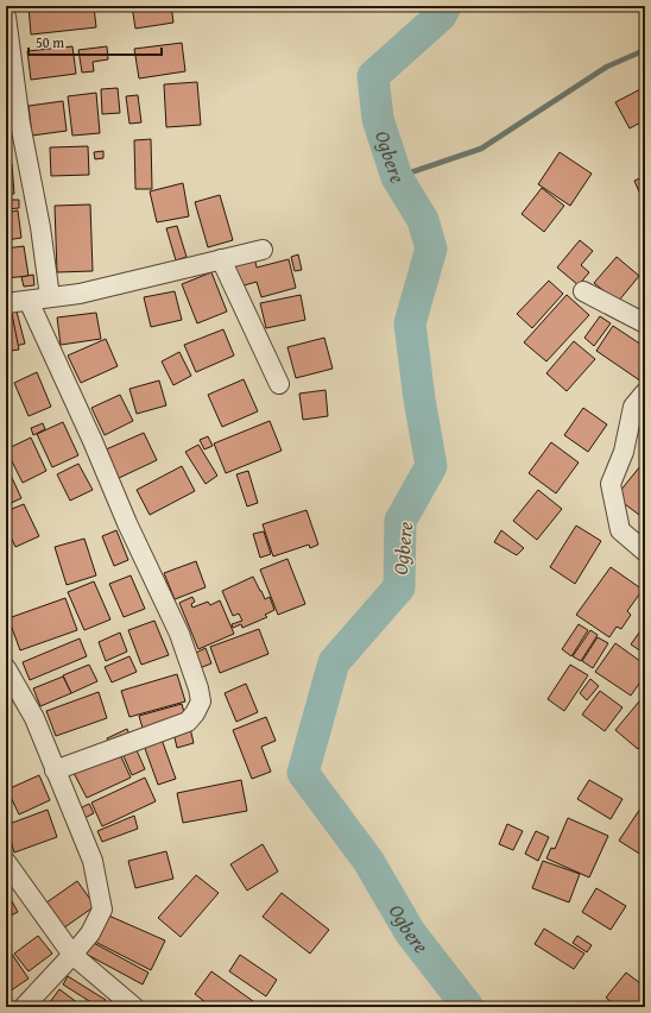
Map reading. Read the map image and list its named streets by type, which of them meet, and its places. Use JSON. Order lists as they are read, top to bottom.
{
  "water": ["Ogbere"],
  "scale_bar": "50 m"
}
